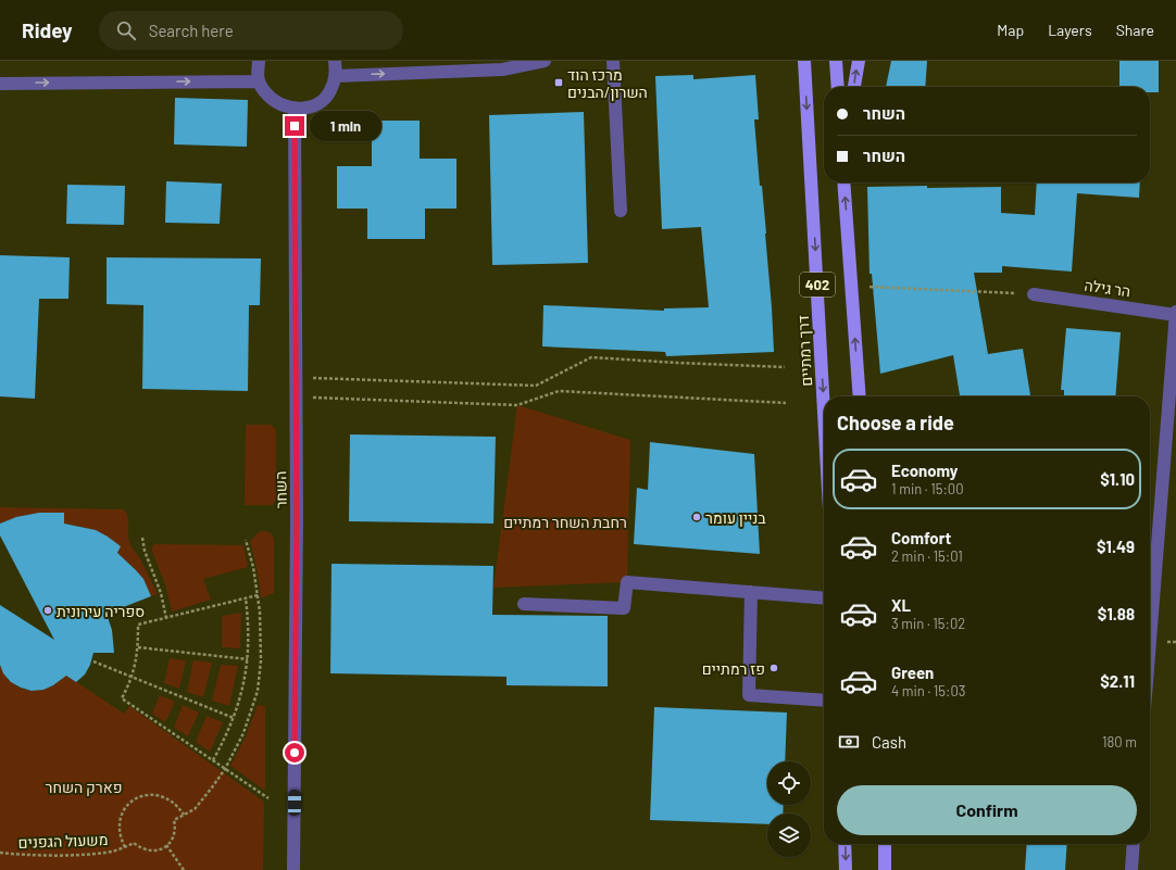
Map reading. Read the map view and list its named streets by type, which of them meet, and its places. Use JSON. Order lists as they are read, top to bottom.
{
  "streets": {
    "main road": ["402", "דרך רמתיים"],
    "street": ["הר גילה", "השחר"],
    "path": ["משעול הגפנים"]
  },
  "parks": ["רחבת השחר רמתיים", "פארק השחר"],
  "places": {
    "transit": ["מרכז הוד השרון/הבנים"],
    "other": ["בניין עומר", "ספריה עירונית", "פז רמתיים"]
  },
  "page": {
    "header": "Ridey",
    "search": "Search here",
    "nav": ["Map", "Layers", "Share"],
    "banner": ["השחר", "השחר"],
    "bubble": "1 min",
    "heading": "Choose a ride",
    "list": [
      {
        "name": "Economy",
        "note": "1 min · 15:00",
        "value": "$1.10"
      },
      {
        "name": "Comfort",
        "note": "2 min · 15:01",
        "value": "$1.49"
      },
      {
        "name": "XL",
        "note": "3 min · 15:02",
        "value": "$1.88"
      },
      {
        "name": "Green",
        "note": "4 min · 15:03",
        "value": "$2.11"
      }
    ],
    "pay": ["Cash", "180 m"],
    "buttons": "Confirm"
  }
}
